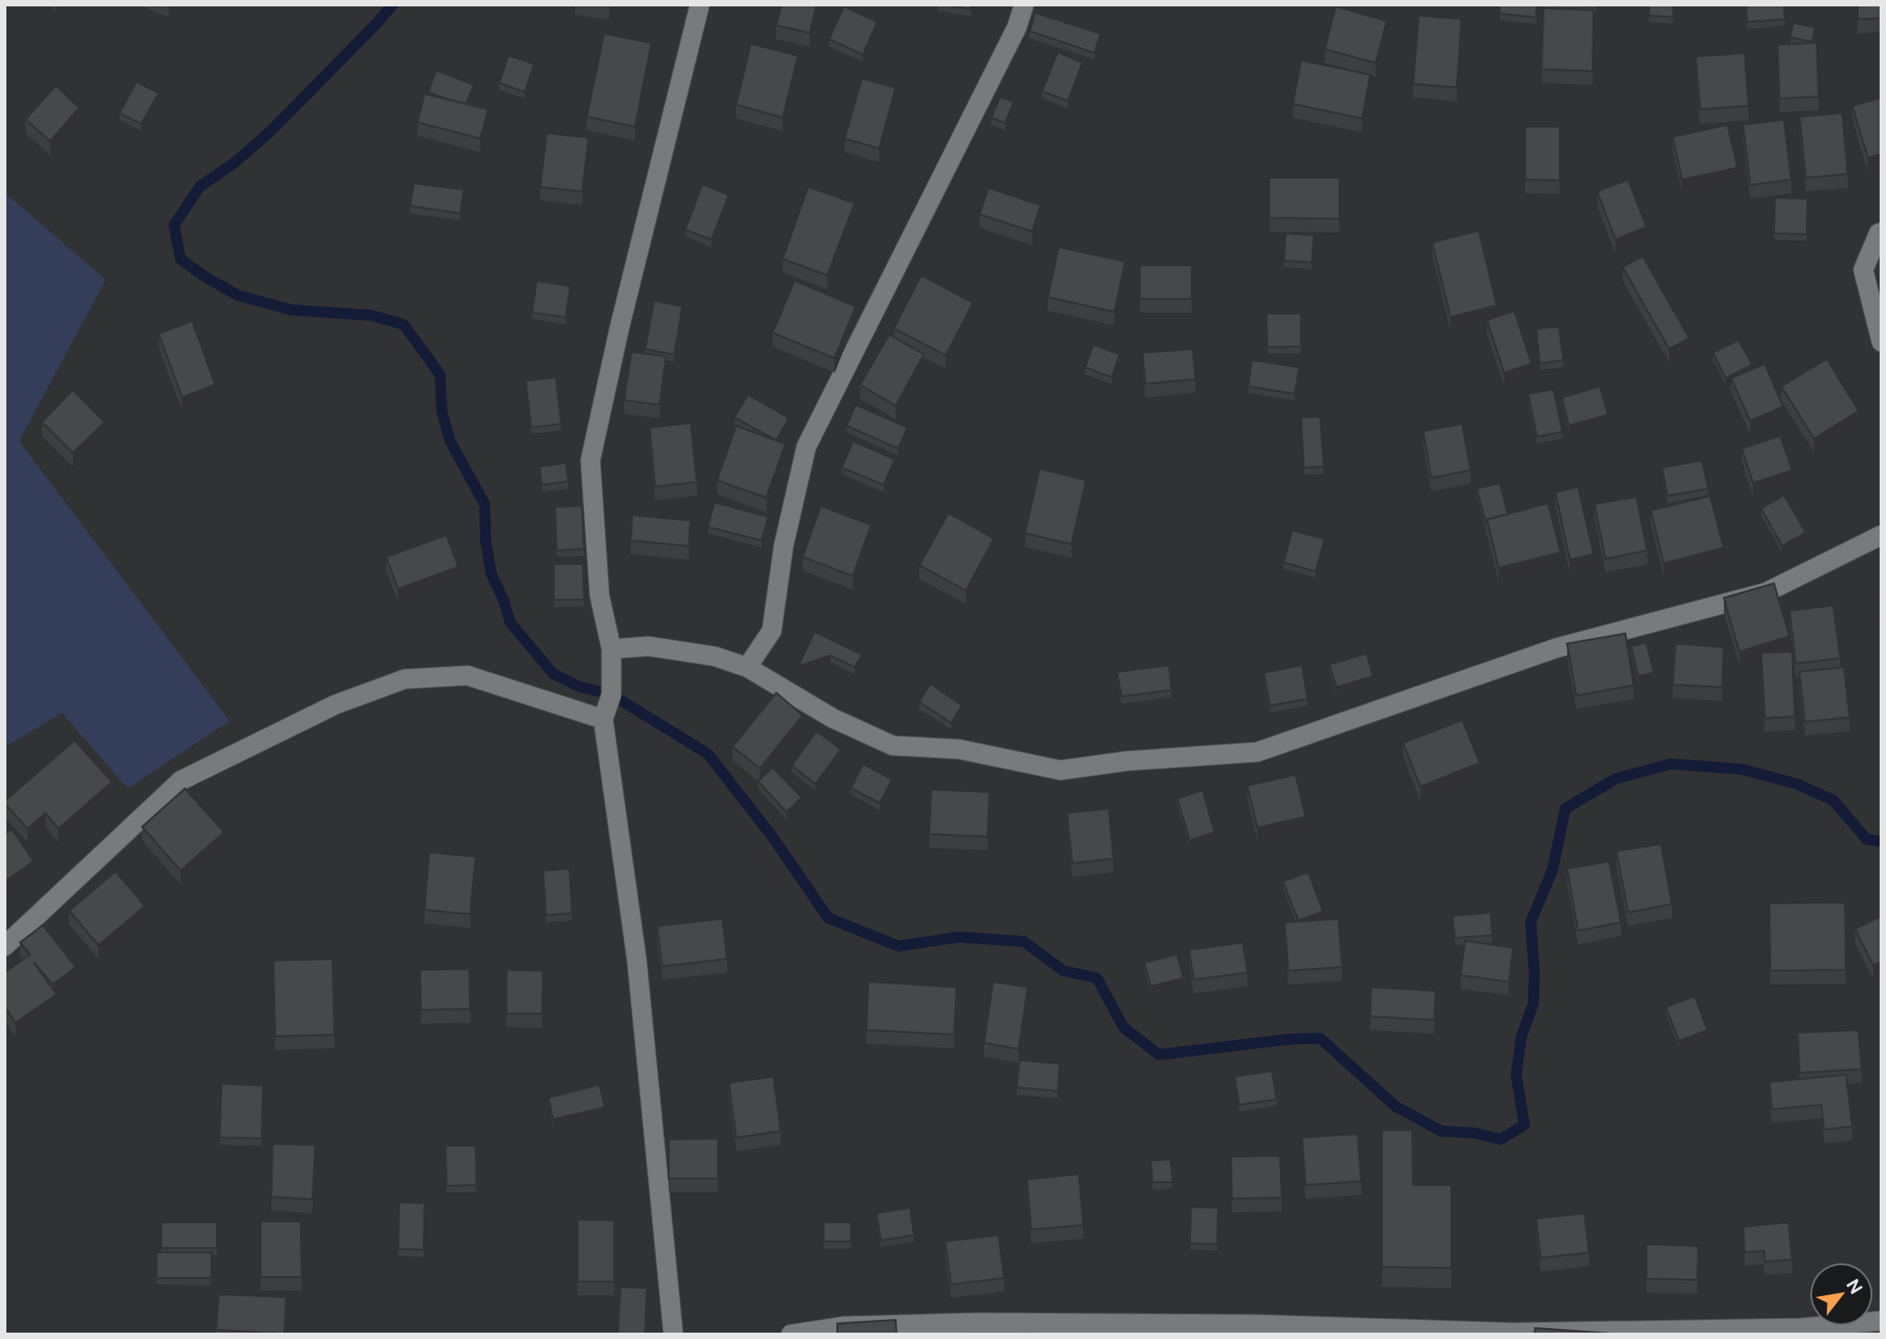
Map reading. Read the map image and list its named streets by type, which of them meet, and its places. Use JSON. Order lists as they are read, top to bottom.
{
  "north": "top right"
}
